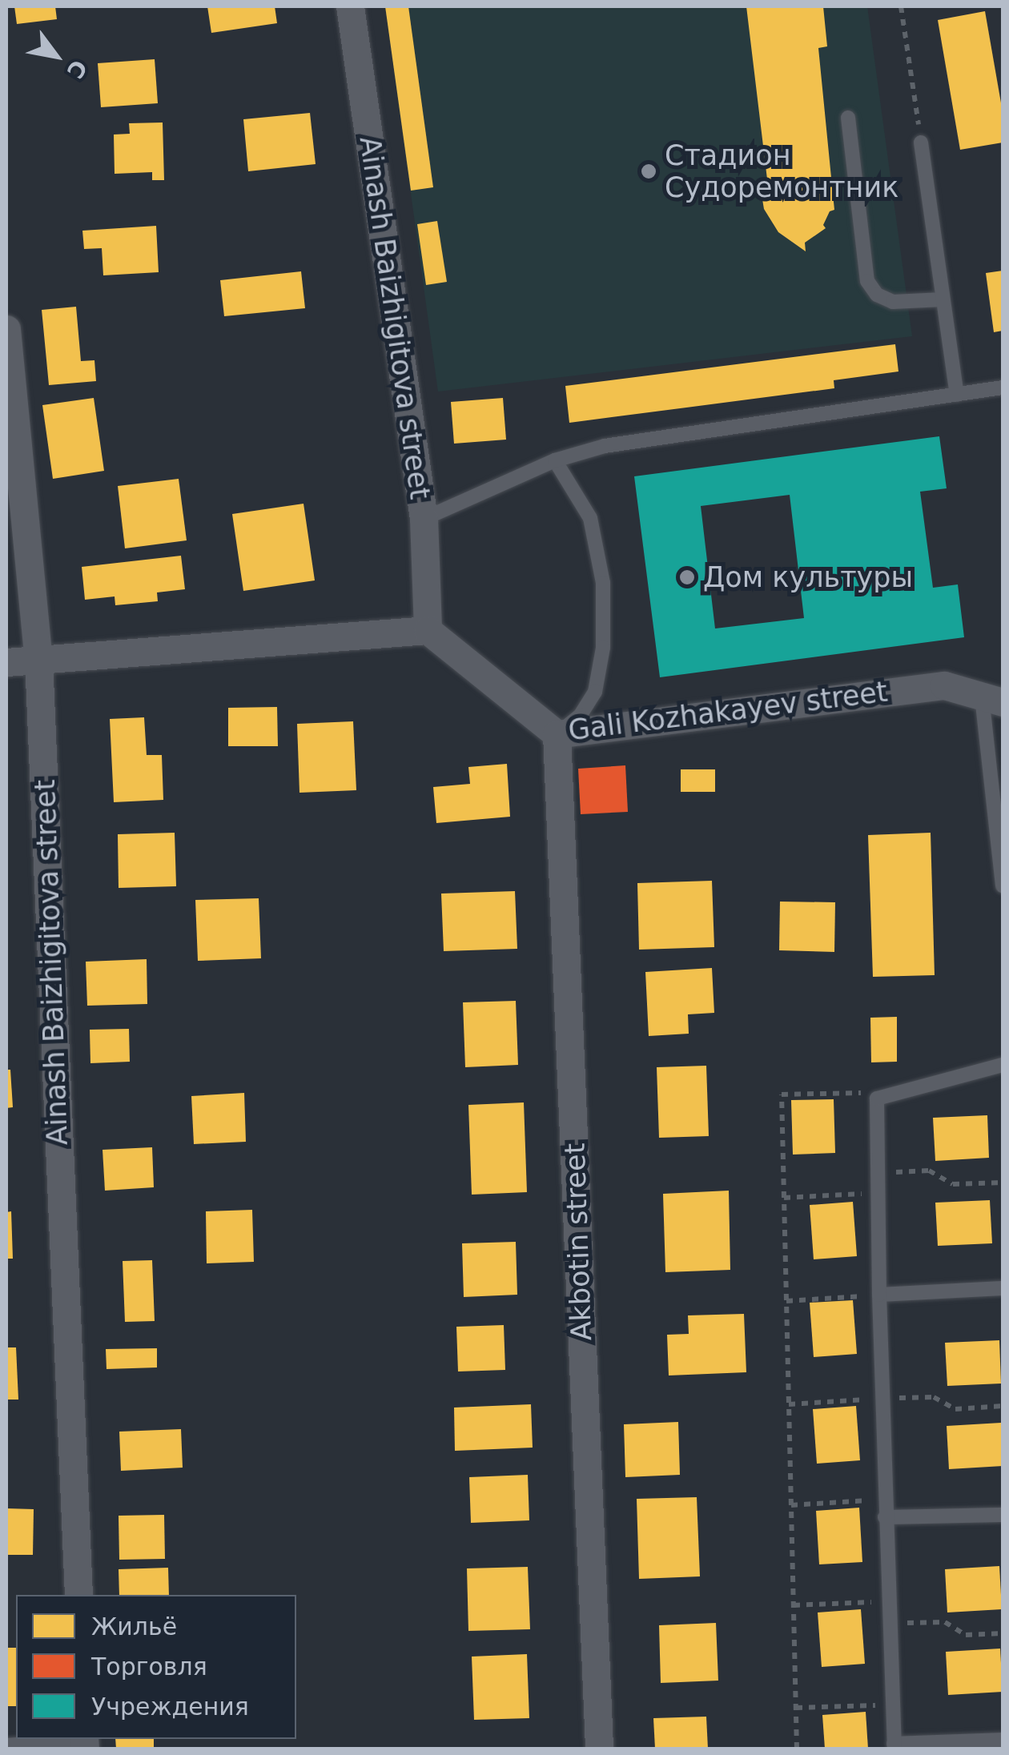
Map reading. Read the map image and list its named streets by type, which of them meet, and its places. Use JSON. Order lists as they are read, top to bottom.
{
  "streets": {
    "street": ["Ainash Baizhigitova street", "Gali Kozhakayev street", "Akbotin street"]
  },
  "crossings": [
    ["Ainash Baizhigitova street", "Gali Kozhakayev street"],
    ["Gali Kozhakayev street", "Akbotin street"]
  ],
  "places": ["Стадион Судоремонтник", "Дом культуры"],
  "legend": ["Жильё", "Торговля", "Учреждения"],
  "north": "bottom right"
}
